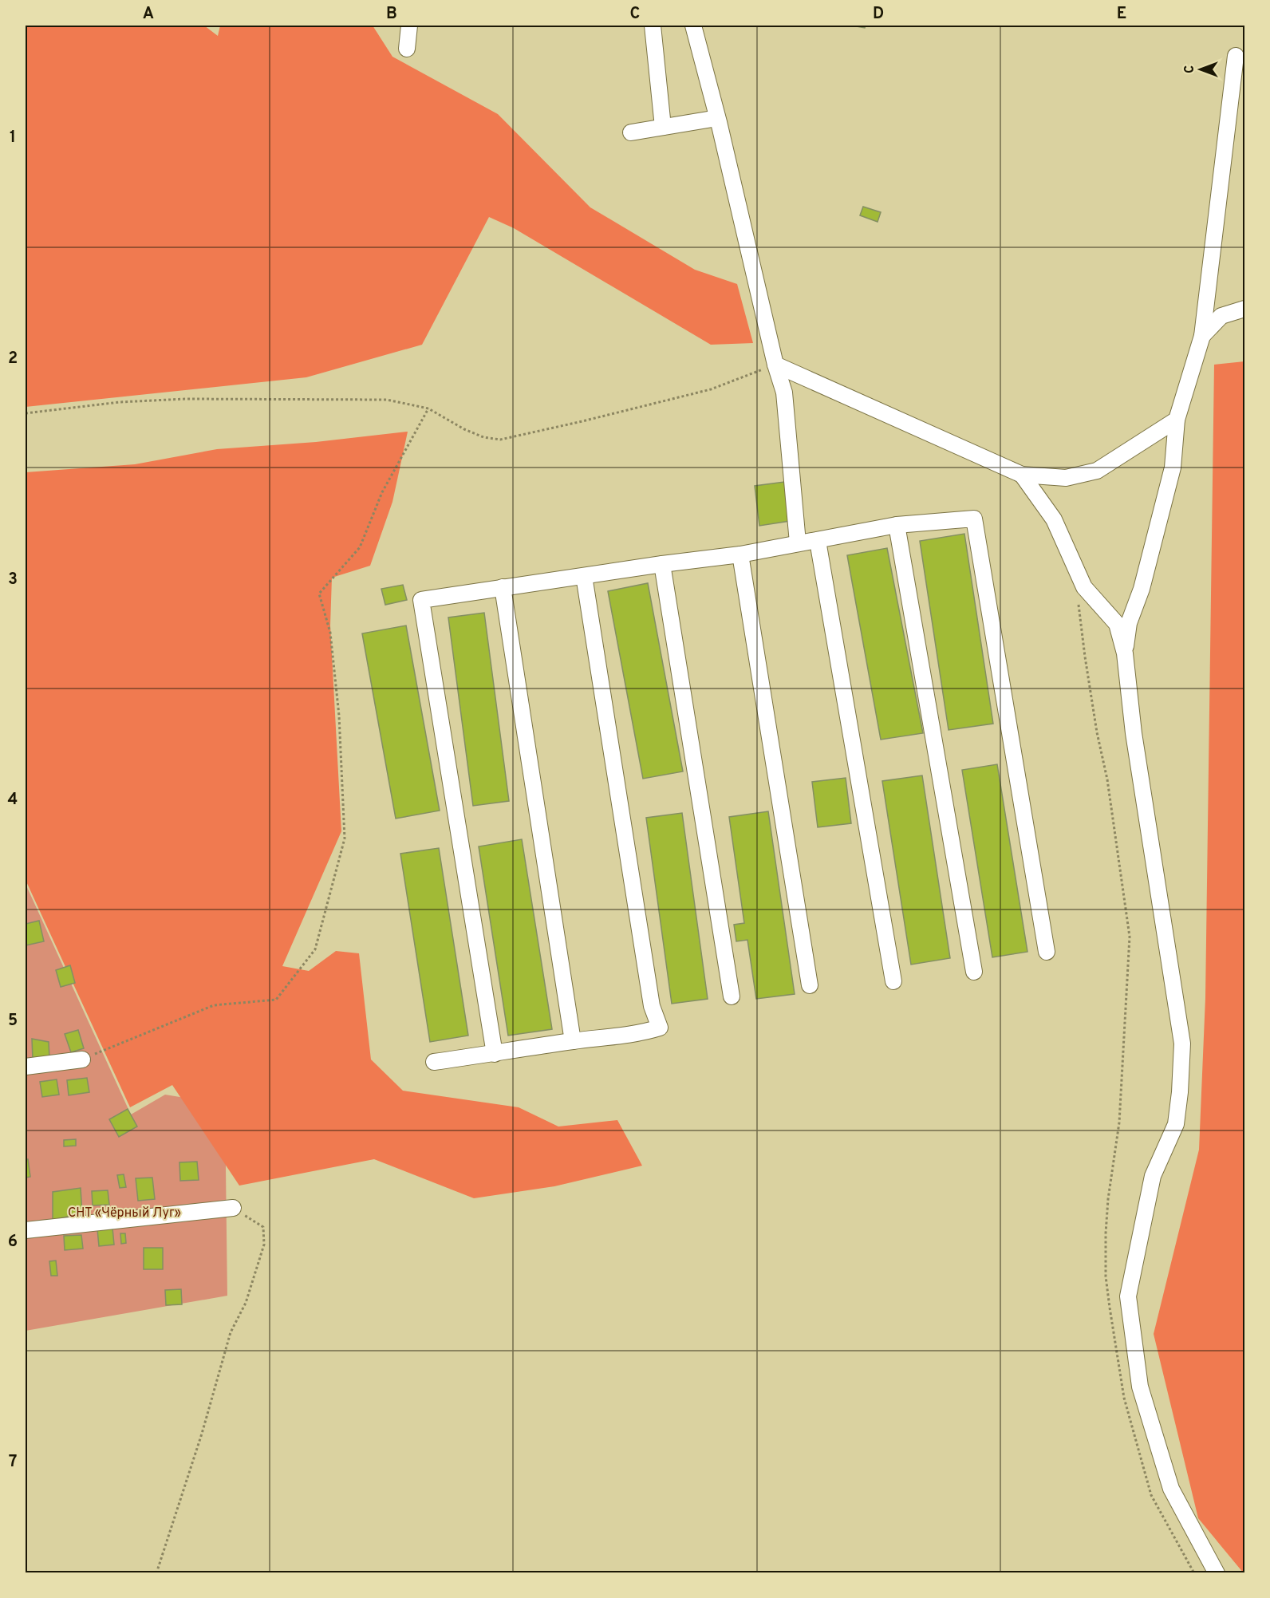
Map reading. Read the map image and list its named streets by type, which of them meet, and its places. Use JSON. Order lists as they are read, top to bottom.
{
  "parks": ["СНТ «Чёрный Луг»"],
  "north": "left",
  "grid": {
    "columns": [
      "A",
      "B",
      "C",
      "D",
      "E"
    ],
    "rows": [
      "1",
      "2",
      "3",
      "4",
      "5",
      "6",
      "7"
    ]
  }
}
